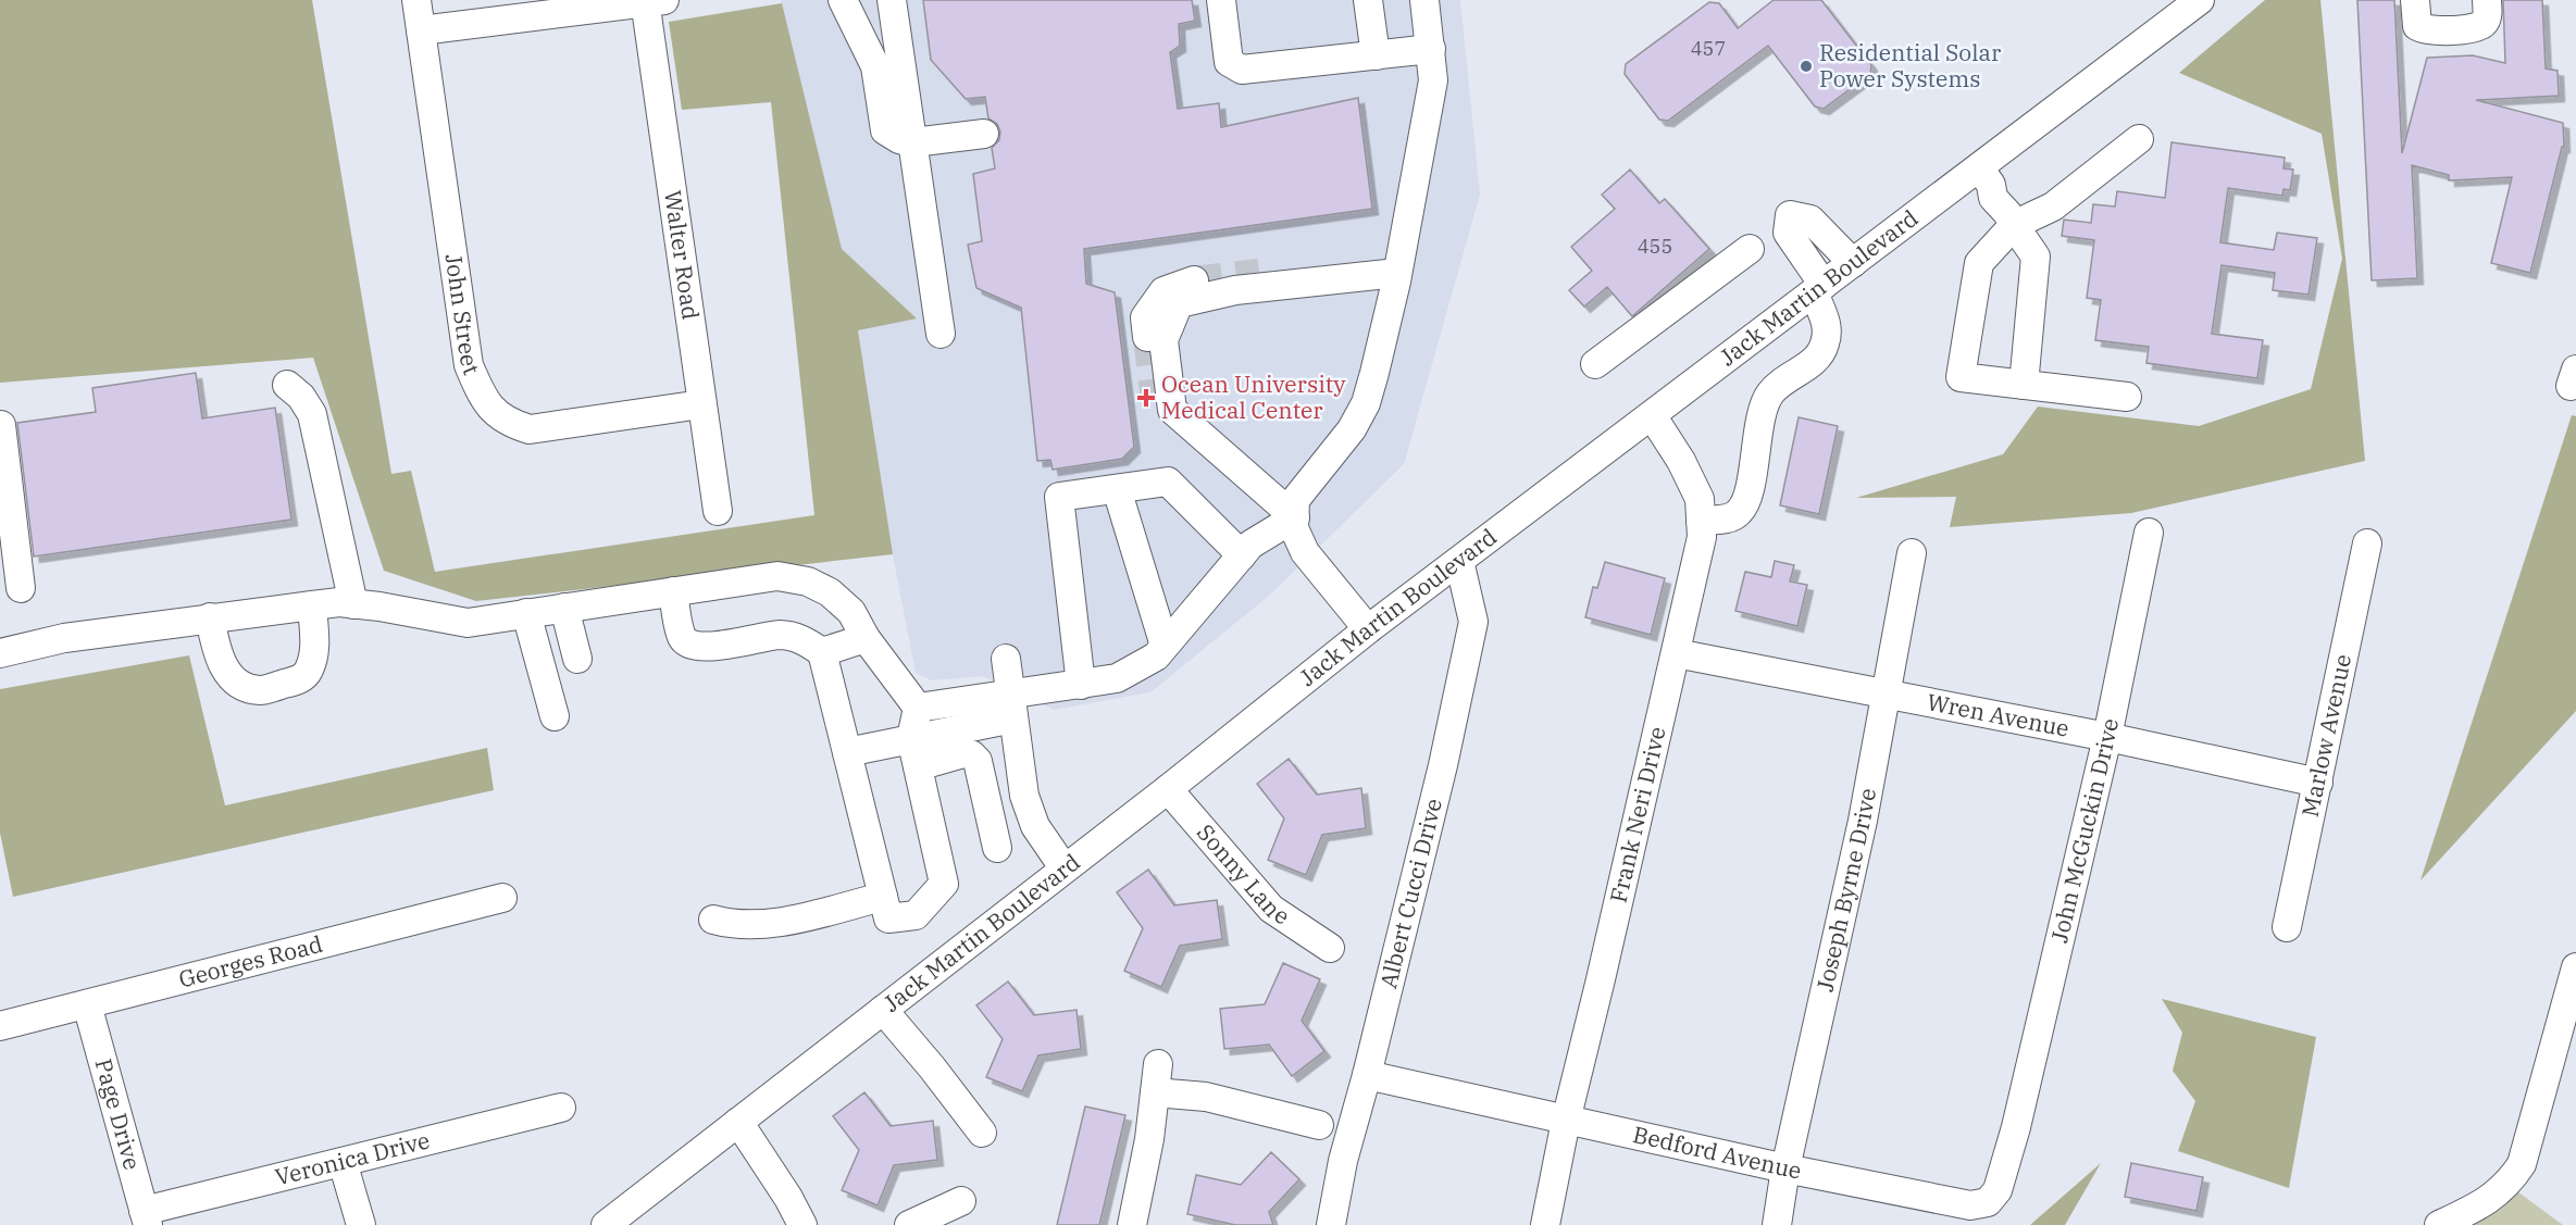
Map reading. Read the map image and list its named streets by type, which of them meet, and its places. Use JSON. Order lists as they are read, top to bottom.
{
  "streets": {
    "street": [
      "Walter Road",
      "Jack Martin Boulevard",
      "John Street",
      "Wren Avenue",
      "Marlow Avenue",
      "Frank Neri Drive",
      "John McGuckin Drive",
      "Sonny Lane",
      "Joseph Byrne Drive",
      "Albert Cucci Drive",
      "Georges Road",
      "Page Drive",
      "Bedford Avenue",
      "Veronica Drive"
    ]
  },
  "crossings": [
    ["Walter Road", "John Street"],
    ["Jack Martin Boulevard", "Frank Neri Drive"],
    ["Jack Martin Boulevard", "Sonny Lane"],
    ["Jack Martin Boulevard", "Albert Cucci Drive"],
    ["Wren Avenue", "Marlow Avenue"],
    ["Wren Avenue", "Frank Neri Drive"],
    ["Wren Avenue", "John McGuckin Drive"],
    ["Wren Avenue", "Joseph Byrne Drive"],
    ["Frank Neri Drive", "Bedford Avenue"],
    ["John McGuckin Drive", "Bedford Avenue"],
    ["Joseph Byrne Drive", "Bedford Avenue"],
    ["Albert Cucci Drive", "Bedford Avenue"],
    ["Georges Road", "Page Drive"],
    ["Page Drive", "Veronica Drive"]
  ],
  "places": {
    "other": ["Residential Solar Power Systems"],
    "health": ["Ocean University Medical Center"]
  },
  "house_numbers": ["457", "455"]
}
